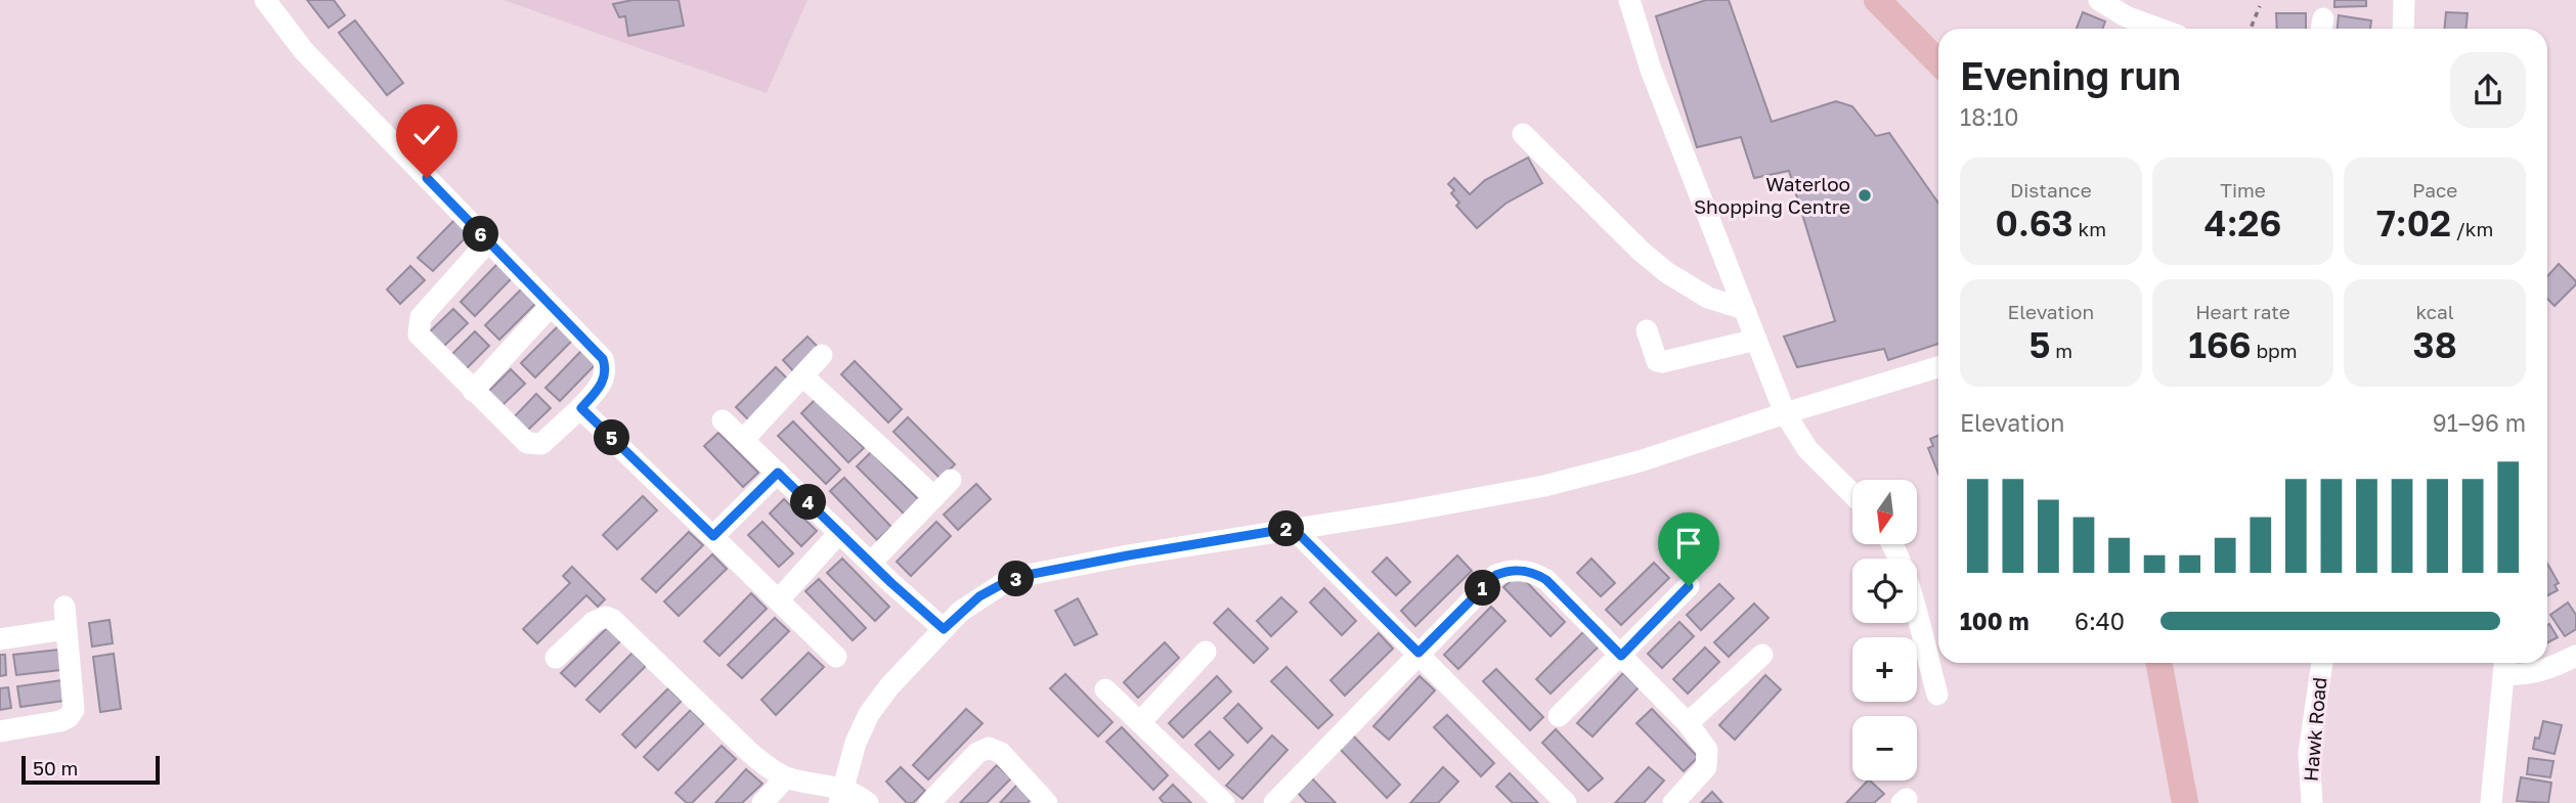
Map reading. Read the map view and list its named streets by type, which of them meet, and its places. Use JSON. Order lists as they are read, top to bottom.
{
  "streets": {
    "street": ["Hawk Road"]
  },
  "places": ["Waterloo Shopping Centre"],
  "scale_bar": "50 m",
  "north": "bottom",
  "page": {
    "heading": ["Evening run", "18:10"],
    "stats": [
      ["Distance", "0.63 km"],
      ["Time", "4:26"],
      ["Pace", "7:02 /km"],
      ["Elevation", "5 m"],
      ["Heart rate", "166 bpm"],
      ["kcal", "38"]
    ],
    "pins": [
      "6",
      "5",
      "4",
      "2",
      "3",
      "1"
    ],
    "chart": ["Elevation", "91–96 m"],
    "map_buttons": ["+", "−"],
    "list": [
      {
        "name": "100 m",
        "note": "6:40"
      }
    ],
    "scale": "50 m"
  }
}
